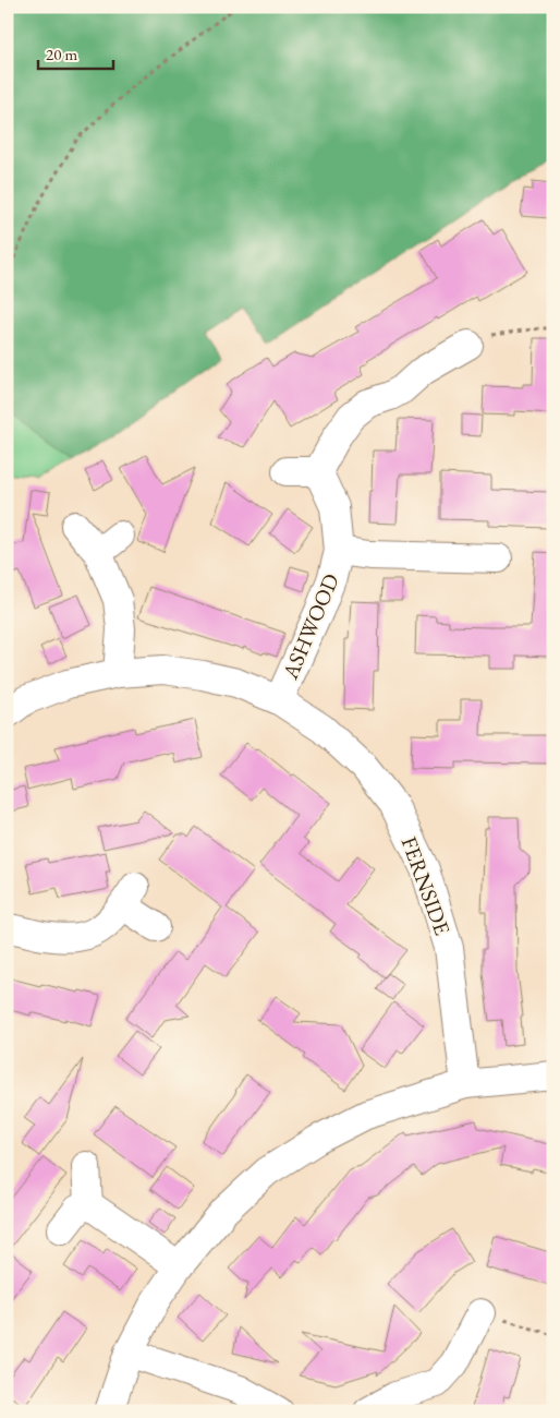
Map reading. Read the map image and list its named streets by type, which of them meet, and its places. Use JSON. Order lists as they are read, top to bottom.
{
  "streets": {
    "street": ["ASHWOOD", "FERNSIDE"]
  },
  "crossings": [
    ["ASHWOOD", "FERNSIDE"]
  ],
  "scale_bar": "20 m"
}
